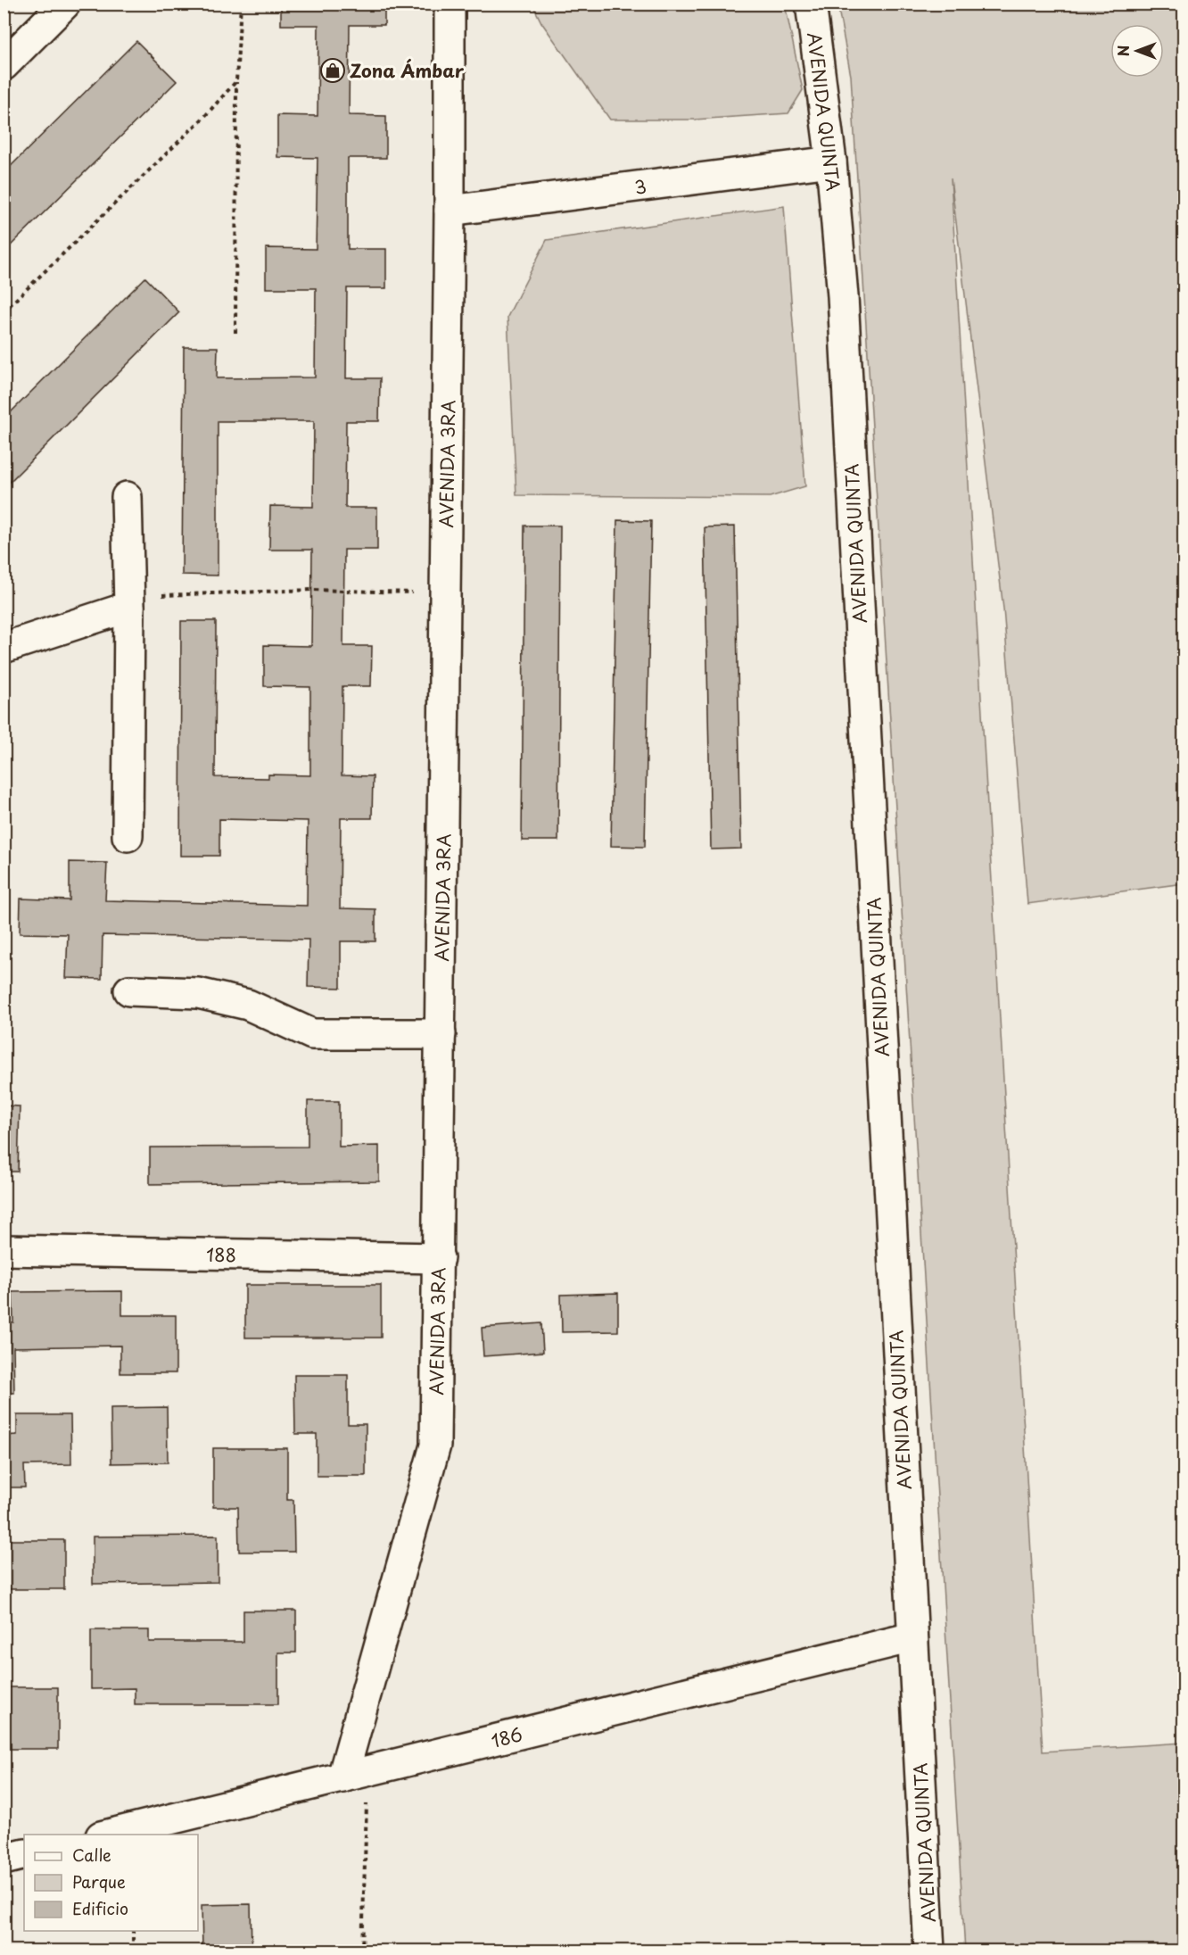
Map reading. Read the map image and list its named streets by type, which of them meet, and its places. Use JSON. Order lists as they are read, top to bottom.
{
  "streets": {
    "street": [
      "AVENIDA QUINTA",
      "3",
      "AVENIDA 3RA",
      "188",
      "186"
    ]
  },
  "crossings": [
    ["AVENIDA QUINTA", "3"],
    ["AVENIDA QUINTA", "186"],
    ["3", "AVENIDA 3RA"],
    ["AVENIDA 3RA", "188"],
    ["AVENIDA 3RA", "186"]
  ],
  "places": {
    "shop": ["Zona Ámbar"]
  },
  "legend": ["Calle", "Parque", "Edificio"],
  "north": "left"
}
